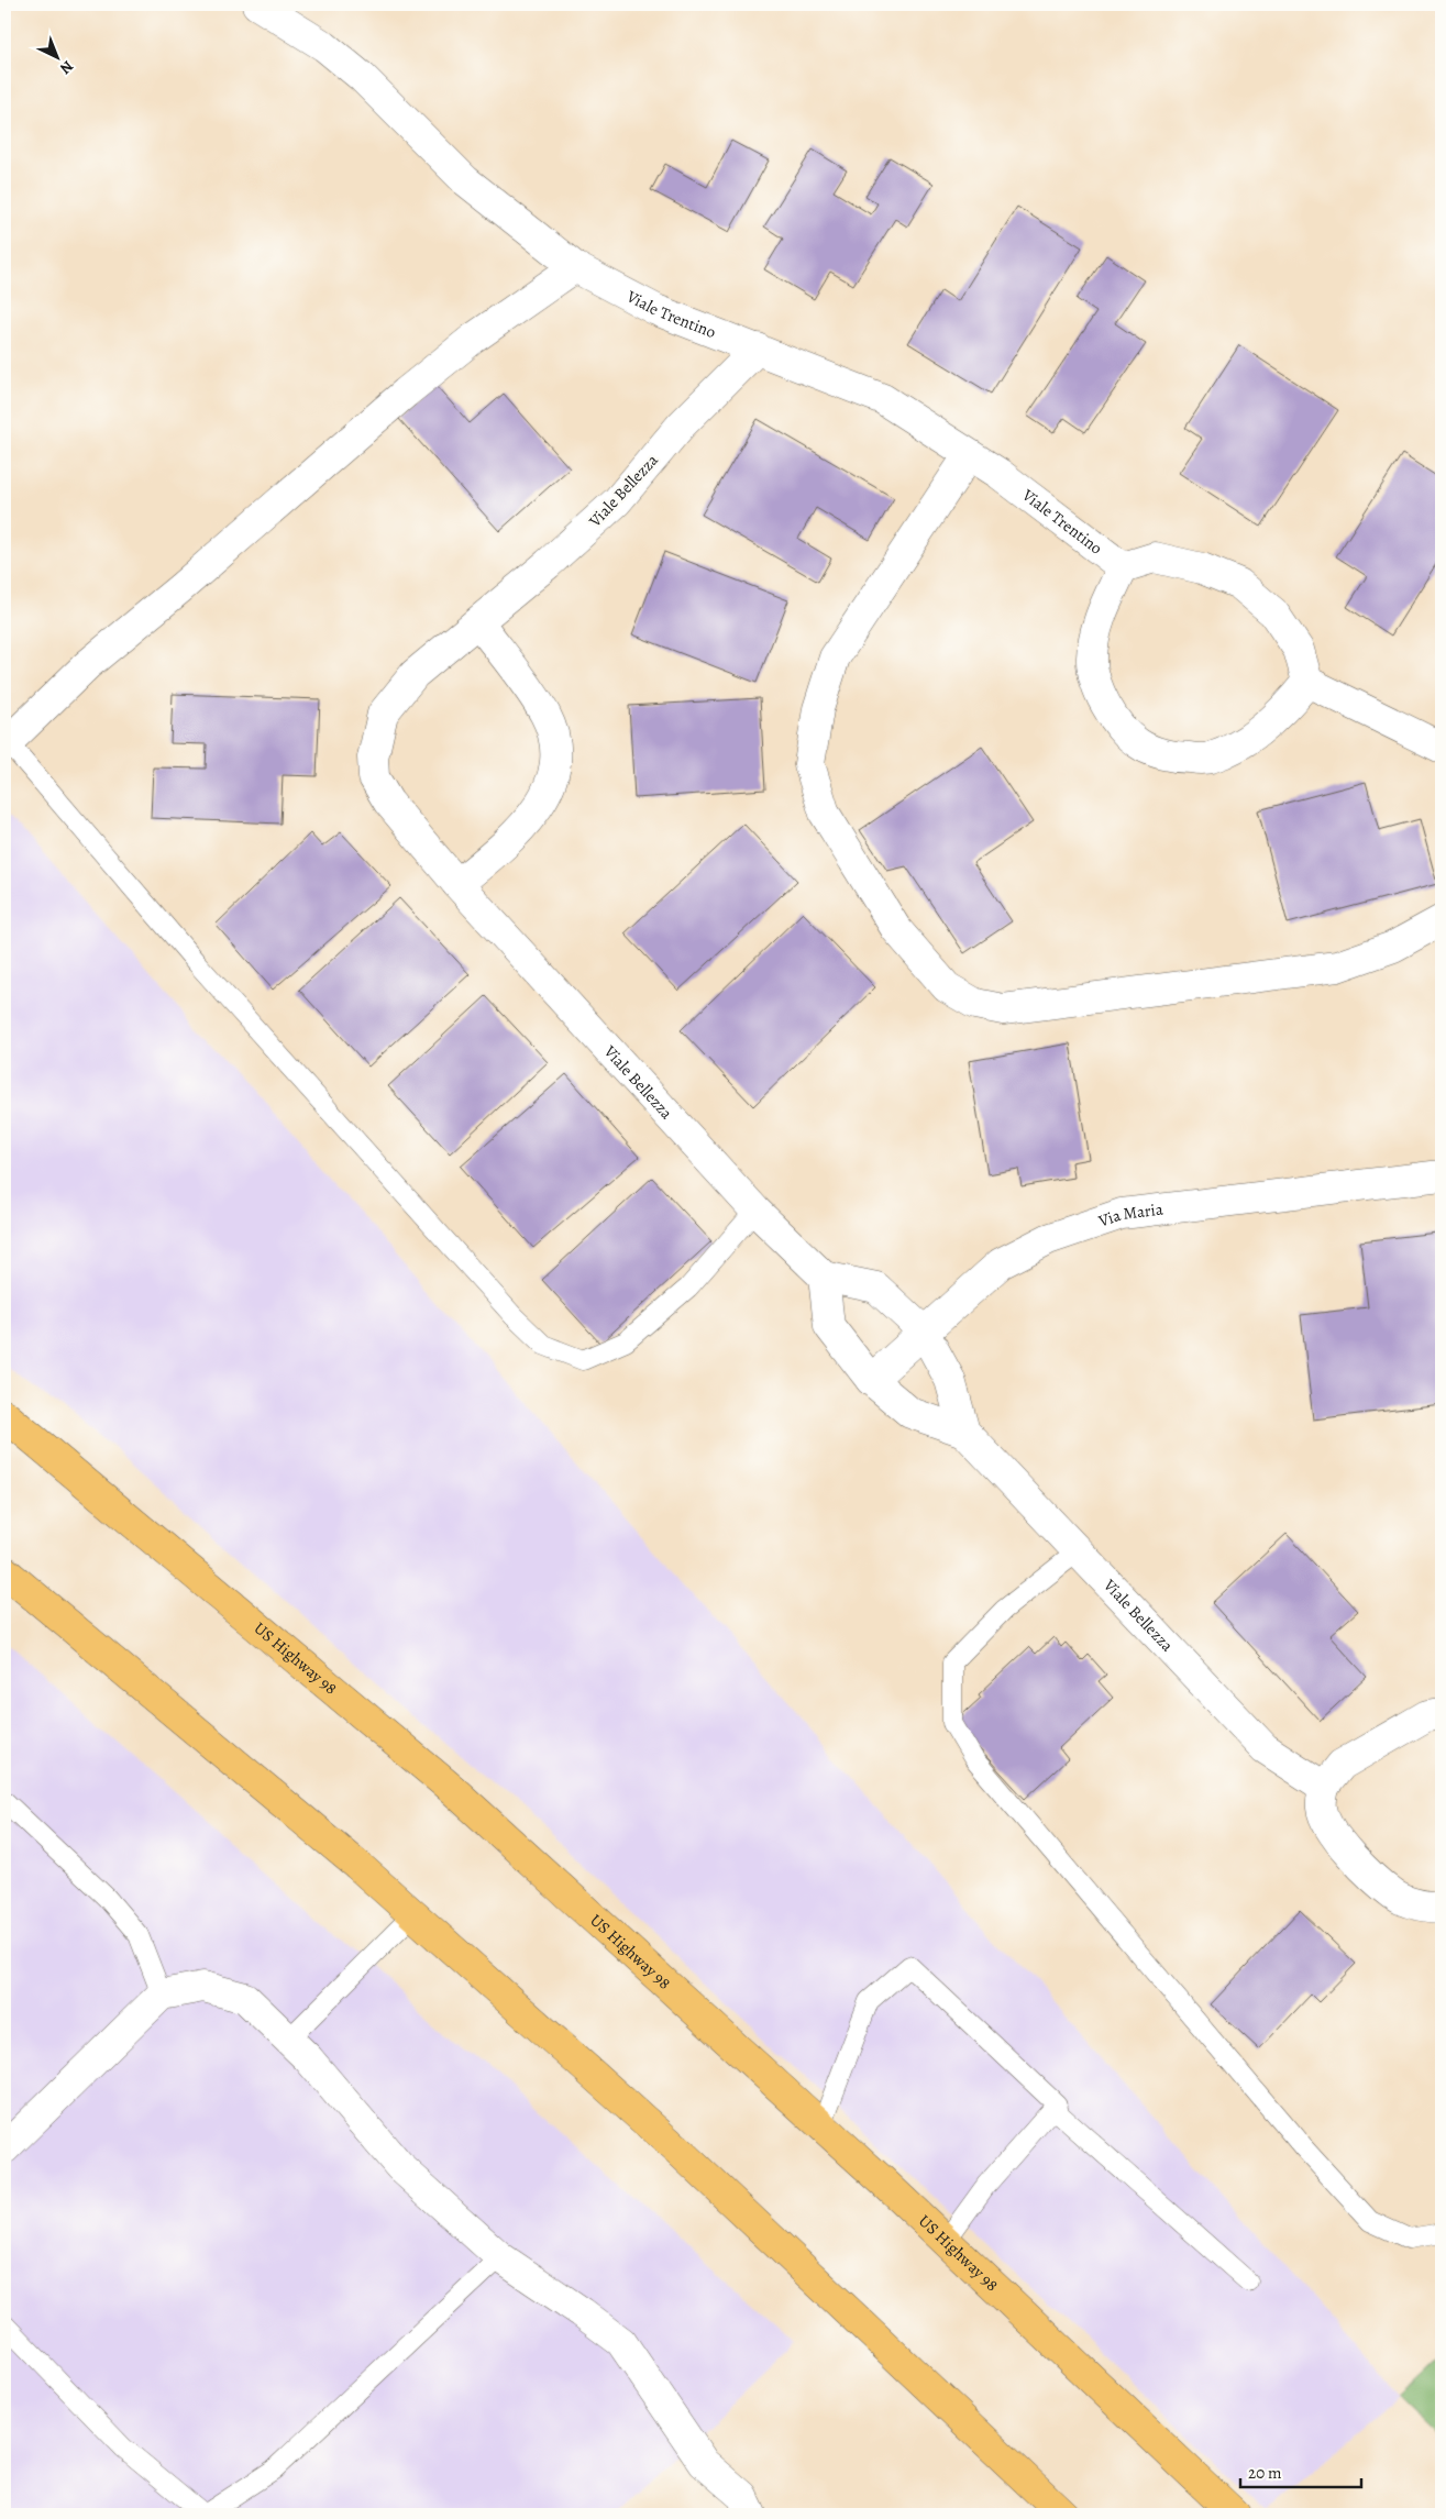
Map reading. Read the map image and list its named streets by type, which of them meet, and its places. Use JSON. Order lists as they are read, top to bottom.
{
  "streets": {
    "main road": ["US Highway 98"],
    "street": ["Viale Trentino", "Viale Bellezza", "Via Maria"]
  },
  "crossings": [
    ["Viale Trentino", "Viale Bellezza"],
    ["Viale Bellezza", "Via Maria"]
  ],
  "scale_bar": "20 m",
  "north": "bottom right"
}
